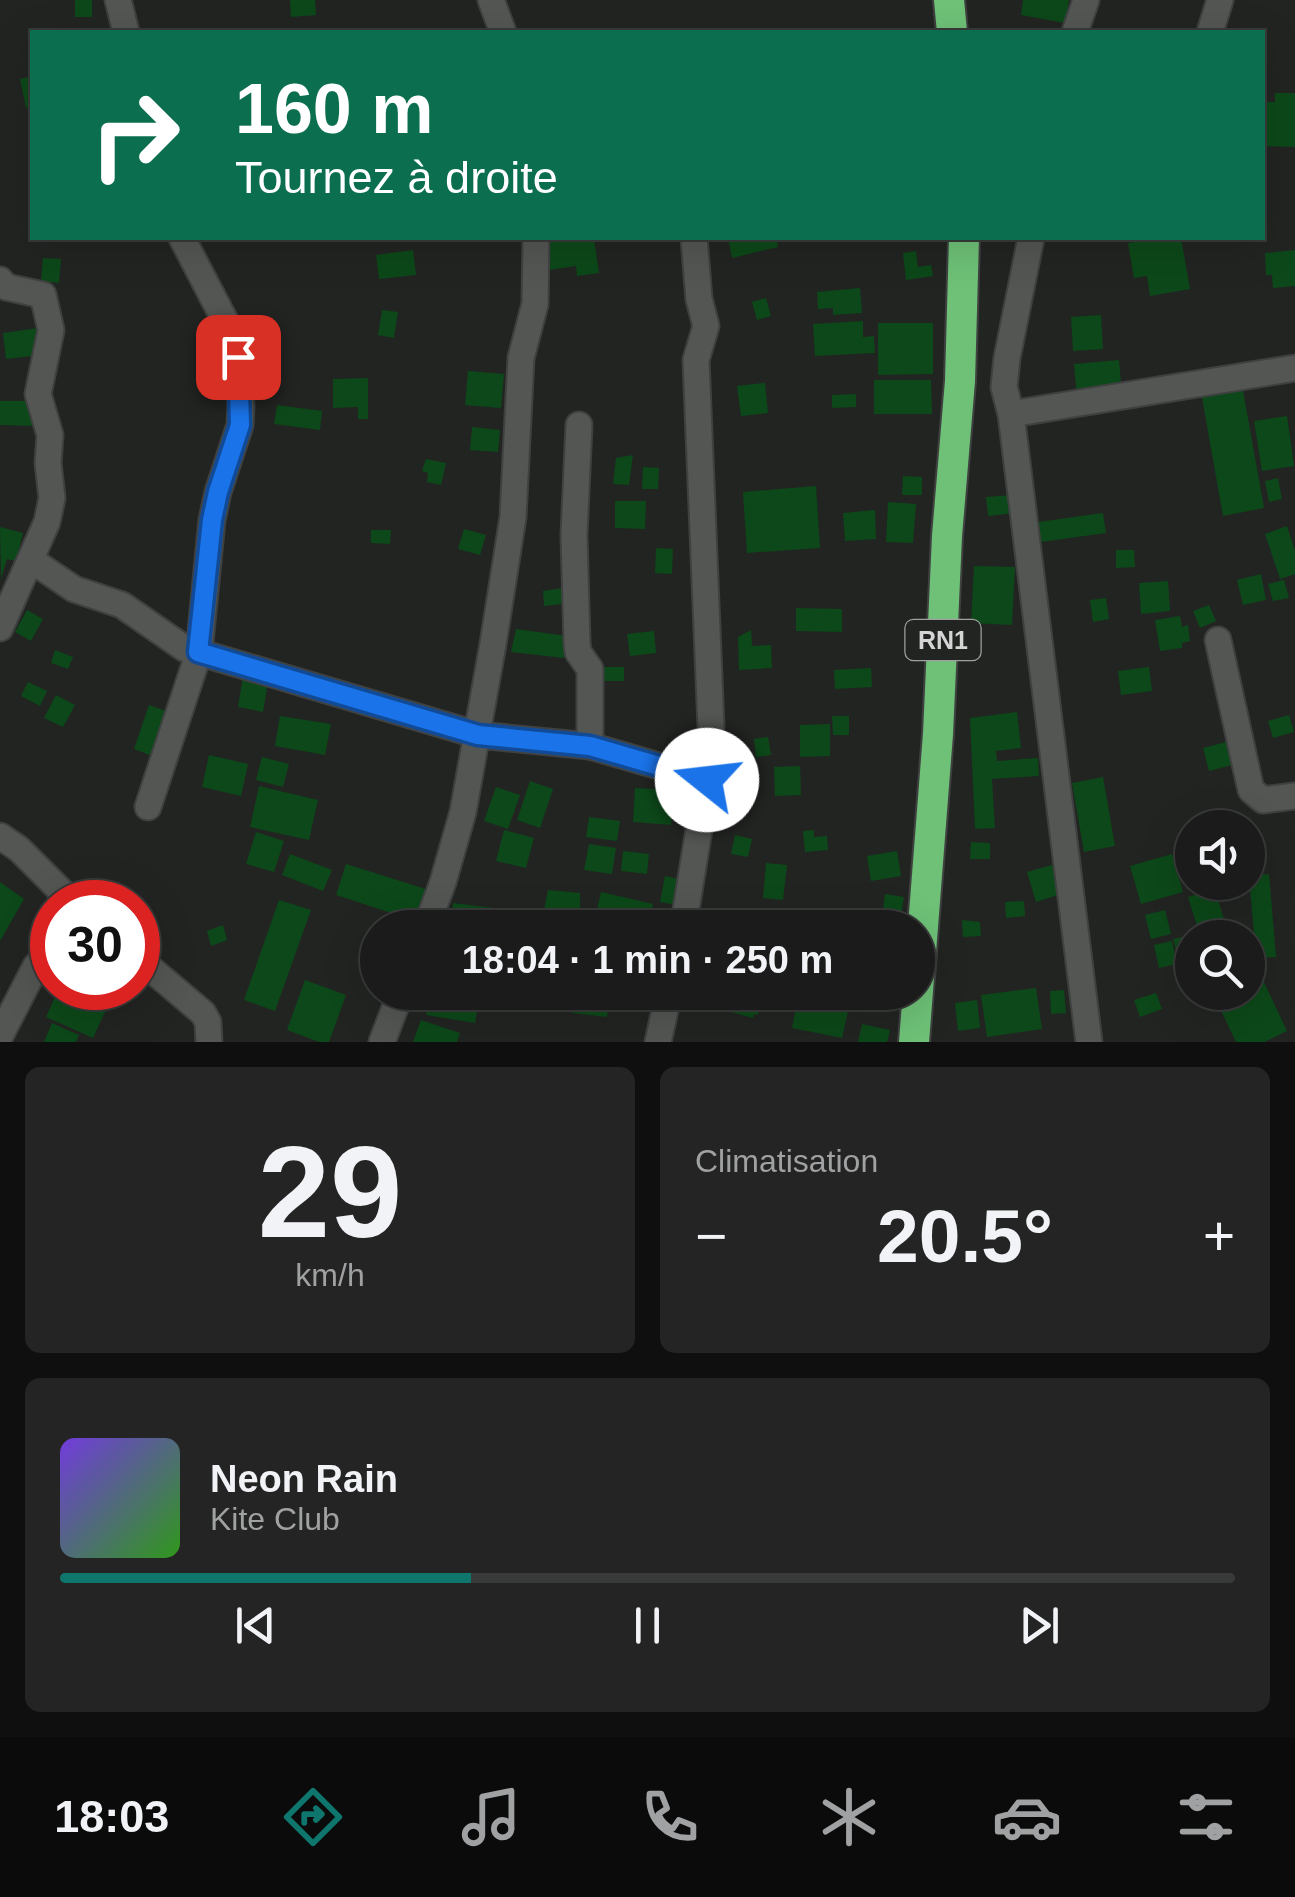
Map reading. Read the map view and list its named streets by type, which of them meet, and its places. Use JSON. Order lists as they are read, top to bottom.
{
  "streets": {
    "highway": ["RN1"]
  },
  "page": {
    "turn": ["160 m", "Tournez à droite"],
    "limit": "30",
    "trip": "18:04 · 1 min · 250 m",
    "tile": [
      ["29", "km/h"],
      "Climatisation"
    ],
    "heat": ["−", "20.5°", "+"],
    "song": ["Neon Rain", "Kite Club"],
    "tabs": "18:03"
  }
}
